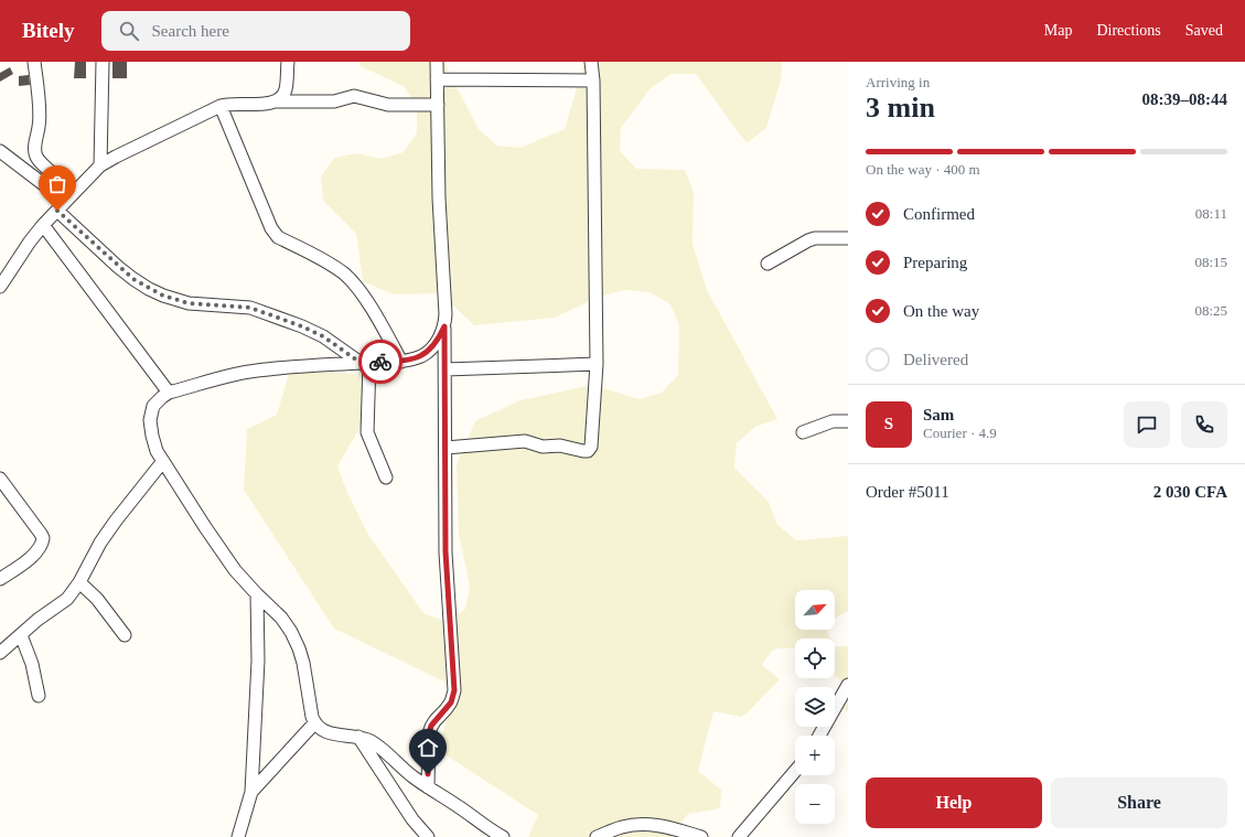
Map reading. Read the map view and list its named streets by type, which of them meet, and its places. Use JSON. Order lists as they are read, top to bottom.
{
  "north": "top right",
  "page": {
    "header": "Bitely",
    "search": "Search here",
    "nav": ["Map", "Directions", "Saved"],
    "heading": ["3 min", "Arriving in", "08:39–08:44"],
    "panel": [
      "Sam",
      "Courier · 4.9",
      "Order #5011",
      "2 030 CFA"
    ],
    "bar": "On the way · 400 m",
    "list": [
      ["Confirmed", "08:11"],
      ["Preparing", "08:15"],
      ["On the way", "08:25"],
      "Delivered"
    ],
    "round": "S",
    "map_buttons": ["+", "−"],
    "buttons": ["Help", "Share"]
  }
}
